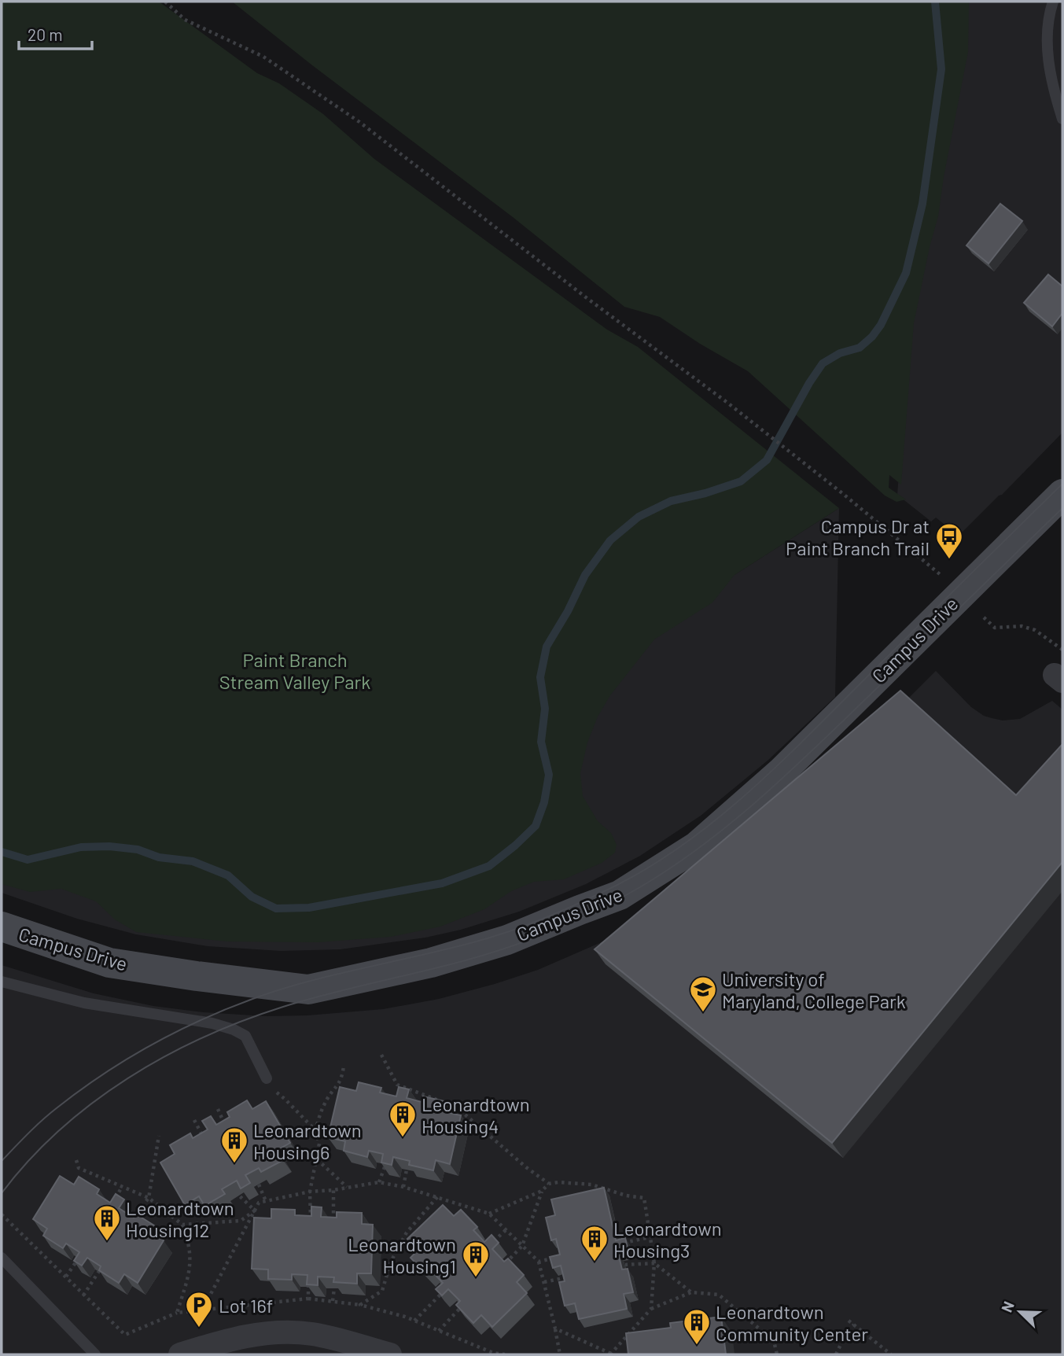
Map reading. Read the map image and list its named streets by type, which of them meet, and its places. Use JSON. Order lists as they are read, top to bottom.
{
  "streets": {
    "main road": ["Campus Drive"]
  },
  "parks": ["Paint Branch Stream Valley Park"],
  "places": {
    "bus stop": ["Campus Dr at Paint Branch Trail"],
    "school or university": ["University of Maryland, College Park"],
    "building": [
      "Leonardtown Housing4",
      "Leonardtown Housing6",
      "Leonardtown Housing12",
      "Leonardtown Housing3",
      "Leonardtown Housing1",
      "Leonardtown Community Center"
    ],
    "parking": ["Lot 16f"]
  },
  "scale_bar": "20 m",
  "north": "top left"
}
